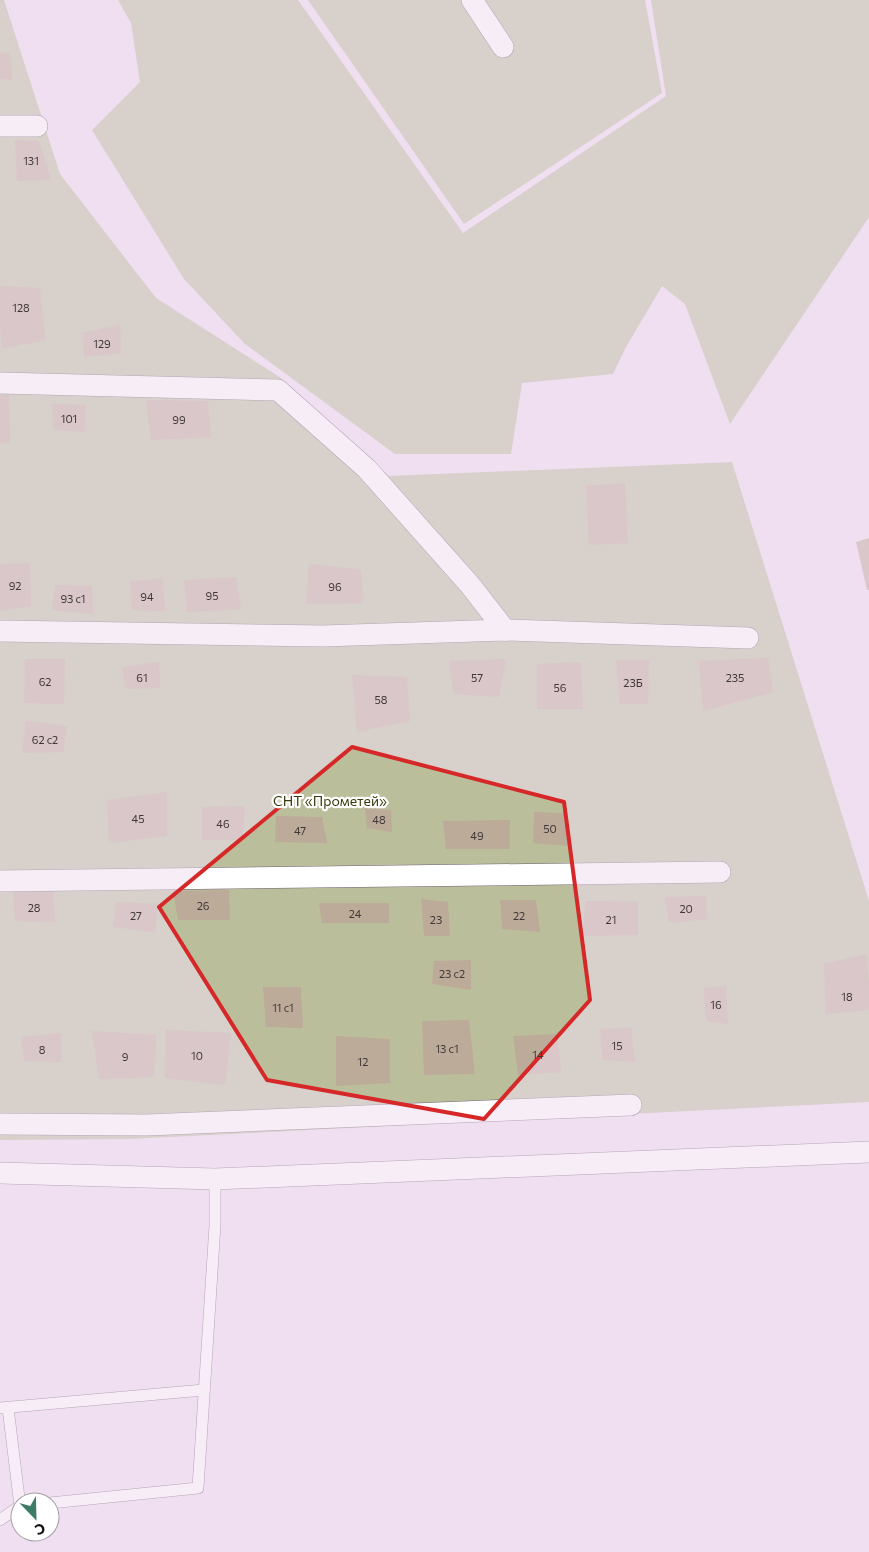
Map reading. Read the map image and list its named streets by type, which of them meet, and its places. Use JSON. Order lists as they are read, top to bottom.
{
  "parks": ["СНТ «Прометей»"],
  "house_numbers": [
    "131",
    "128",
    "129",
    "101",
    "99",
    "92",
    "96",
    "95",
    "94",
    "93 с1",
    "61",
    "57",
    "235",
    "62",
    "23Б",
    "56",
    "58",
    "62 с2",
    "45",
    "48",
    "46",
    "50",
    "47",
    "49",
    "26",
    "28",
    "20",
    "24",
    "27",
    "22",
    "23",
    "21",
    "23 с2",
    "18",
    "16",
    "11 с1",
    "15",
    "13 с1",
    "8",
    "14",
    "10",
    "9",
    "12"
  ],
  "north": "bottom right"
}
